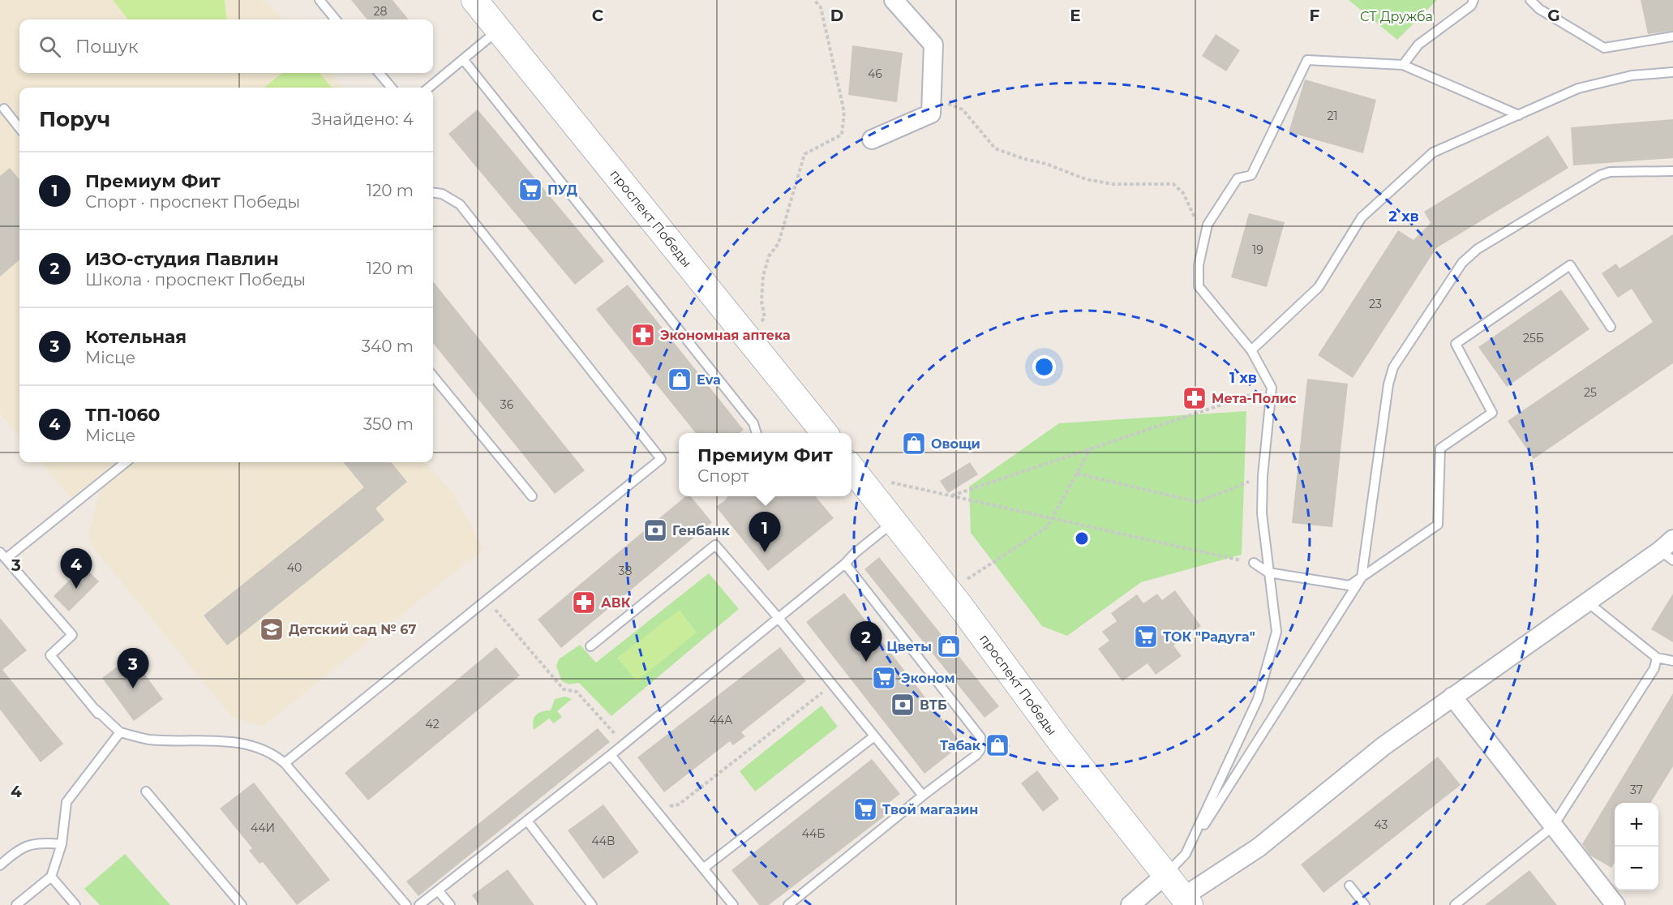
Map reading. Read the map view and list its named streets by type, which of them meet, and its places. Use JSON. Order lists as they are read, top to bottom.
{
  "streets": {
    "street": ["проспект Победы"]
  },
  "parks": ["СТ Дружба"],
  "places": {
    "supermarket": [
      "ПУД",
      "ТОК \"Радуга\"",
      "Эконом",
      "Твой магазин"
    ],
    "pharmacy": ["Экономная аптека", "Мета-Полис", "АВК"],
    "shop": [
      "Eva",
      "Овощи",
      "Цветы",
      "Табак"
    ],
    "bank": ["Генбанк", "ВТБ"],
    "school or university": ["Детский сад № 67"]
  },
  "house_numbers": [
    "28",
    "46",
    "21",
    "19",
    "23",
    "25Б",
    "25",
    "36",
    "40",
    "38",
    "44А",
    "42",
    "37",
    "43",
    "44И",
    "44Б",
    "44В"
  ],
  "page": {
    "search": "Пошук",
    "heading": ["Поруч", "Знайдено: 4"],
    "list": [
      {
        "mark": "1",
        "name": "Премиум Фит",
        "note": "Спорт · проспект Победы",
        "value": "120 m"
      },
      {
        "mark": "2",
        "name": "ИЗО-студия Павлин",
        "note": "Школа · проспект Победы",
        "value": "120 m"
      },
      {
        "mark": "3",
        "name": "Котельная",
        "note": "Місце",
        "value": "340 m"
      },
      {
        "mark": "4",
        "name": "ТП-1060",
        "note": "Місце",
        "value": "350 m"
      }
    ],
    "popup": ["Премиум Фит", "Спорт"],
    "pins": [
      "1",
      "4",
      "2",
      "3"
    ],
    "map_buttons": ["+", "−"]
  },
  "grid": {
    "columns": [
      "C",
      "D",
      "E",
      "F",
      "G"
    ],
    "rows": ["3", "4"]
  },
  "rings": ["2 хв", "1 хв"]
}
